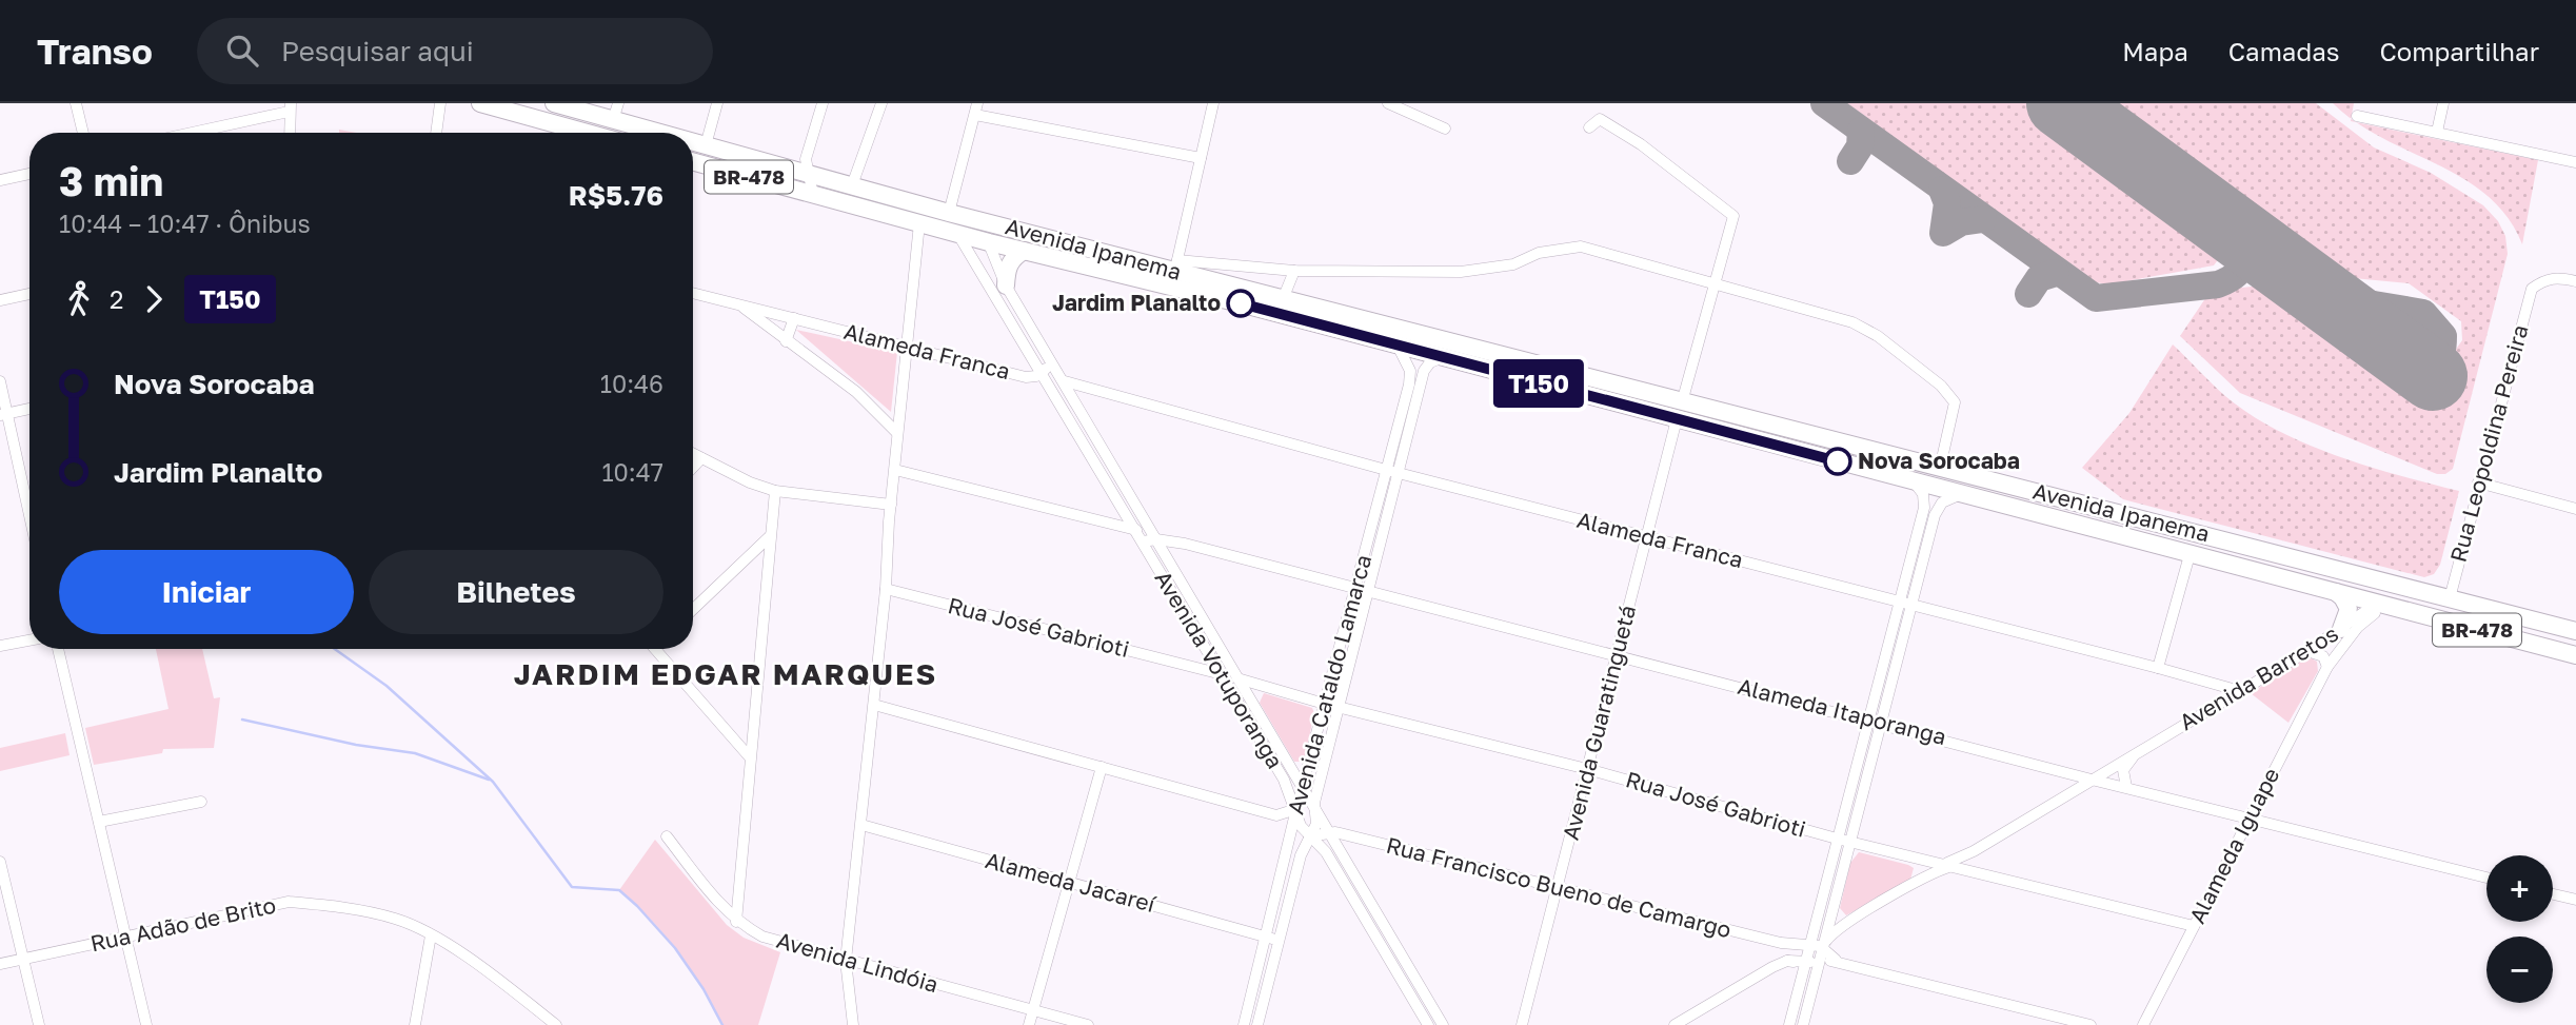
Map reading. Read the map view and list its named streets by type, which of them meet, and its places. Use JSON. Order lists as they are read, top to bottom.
{
  "streets": {
    "main road": ["BR-478", "Avenida Ipanema"],
    "street": [
      "Alameda Franca",
      "Rua Leopoldina Pereira",
      "Rua José Gabrioti",
      "Avenida Votuporanga",
      "Avenida Barretos",
      "Avenida Cataldo Lamarca",
      "Alameda Itaporanga",
      "Avenida Guaratinguetá",
      "Alameda Iguape",
      "Alameda Jacareí",
      "Rua Francisco Bueno de Camargo",
      "Rua Adão de Brito",
      "Avenida Lindóia"
    ]
  },
  "crossings": [
    ["Avenida Ipanema", "Rua Leopoldina Pereira"],
    ["Avenida Ipanema", "Avenida Votuporanga"],
    ["Avenida Ipanema", "Avenida Barretos"],
    ["Avenida Ipanema", "Avenida Cataldo Lamarca"],
    ["Avenida Ipanema", "Avenida Guaratinguetá"],
    ["Avenida Ipanema", "Alameda Iguape"],
    ["Alameda Franca", "Avenida Votuporanga"],
    ["Alameda Franca", "Avenida Barretos"],
    ["Alameda Franca", "Avenida Cataldo Lamarca"],
    ["Alameda Franca", "Avenida Guaratinguetá"],
    ["Rua José Gabrioti", "Avenida Votuporanga"],
    ["Rua José Gabrioti", "Avenida Barretos"],
    ["Rua José Gabrioti", "Avenida Cataldo Lamarca"],
    ["Rua José Gabrioti", "Avenida Guaratinguetá"],
    ["Rua José Gabrioti", "Alameda Iguape"],
    ["Avenida Votuporanga", "Avenida Cataldo Lamarca"],
    ["Avenida Votuporanga", "Alameda Itaporanga"],
    ["Avenida Votuporanga", "Rua Francisco Bueno de Camargo"],
    ["Avenida Barretos", "Alameda Itaporanga"],
    ["Avenida Barretos", "Alameda Iguape"],
    ["Avenida Barretos", "Rua Francisco Bueno de Camargo"],
    ["Avenida Cataldo Lamarca", "Alameda Itaporanga"],
    ["Avenida Cataldo Lamarca", "Alameda Jacareí"],
    ["Avenida Cataldo Lamarca", "Rua Francisco Bueno de Camargo"],
    ["Alameda Itaporanga", "Avenida Guaratinguetá"],
    ["Alameda Itaporanga", "Alameda Iguape"],
    ["Avenida Guaratinguetá", "Rua Francisco Bueno de Camargo"]
  ],
  "districts": ["JARDIM EDGAR MARQUES"],
  "places": ["Jardim Planalto", "Nova Sorocaba"],
  "lines": ["bus line T150"],
  "page": {
    "header": "Transo",
    "search": "Pesquisar aqui",
    "nav": ["Mapa", "Camadas", "Compartilhar"],
    "on_map": "T150",
    "heading": ["3 min", "10:44 – 10:47 · Ônibus", "R$5.76"],
    "legs": ["2", "T150"],
    "list": [
      {
        "name": "Nova Sorocaba",
        "value": "10:46"
      },
      {
        "name": "Jardim Planalto",
        "value": "10:47"
      }
    ],
    "buttons": ["Iniciar", "Bilhetes"],
    "map_buttons": ["+", "−"]
  }
}
